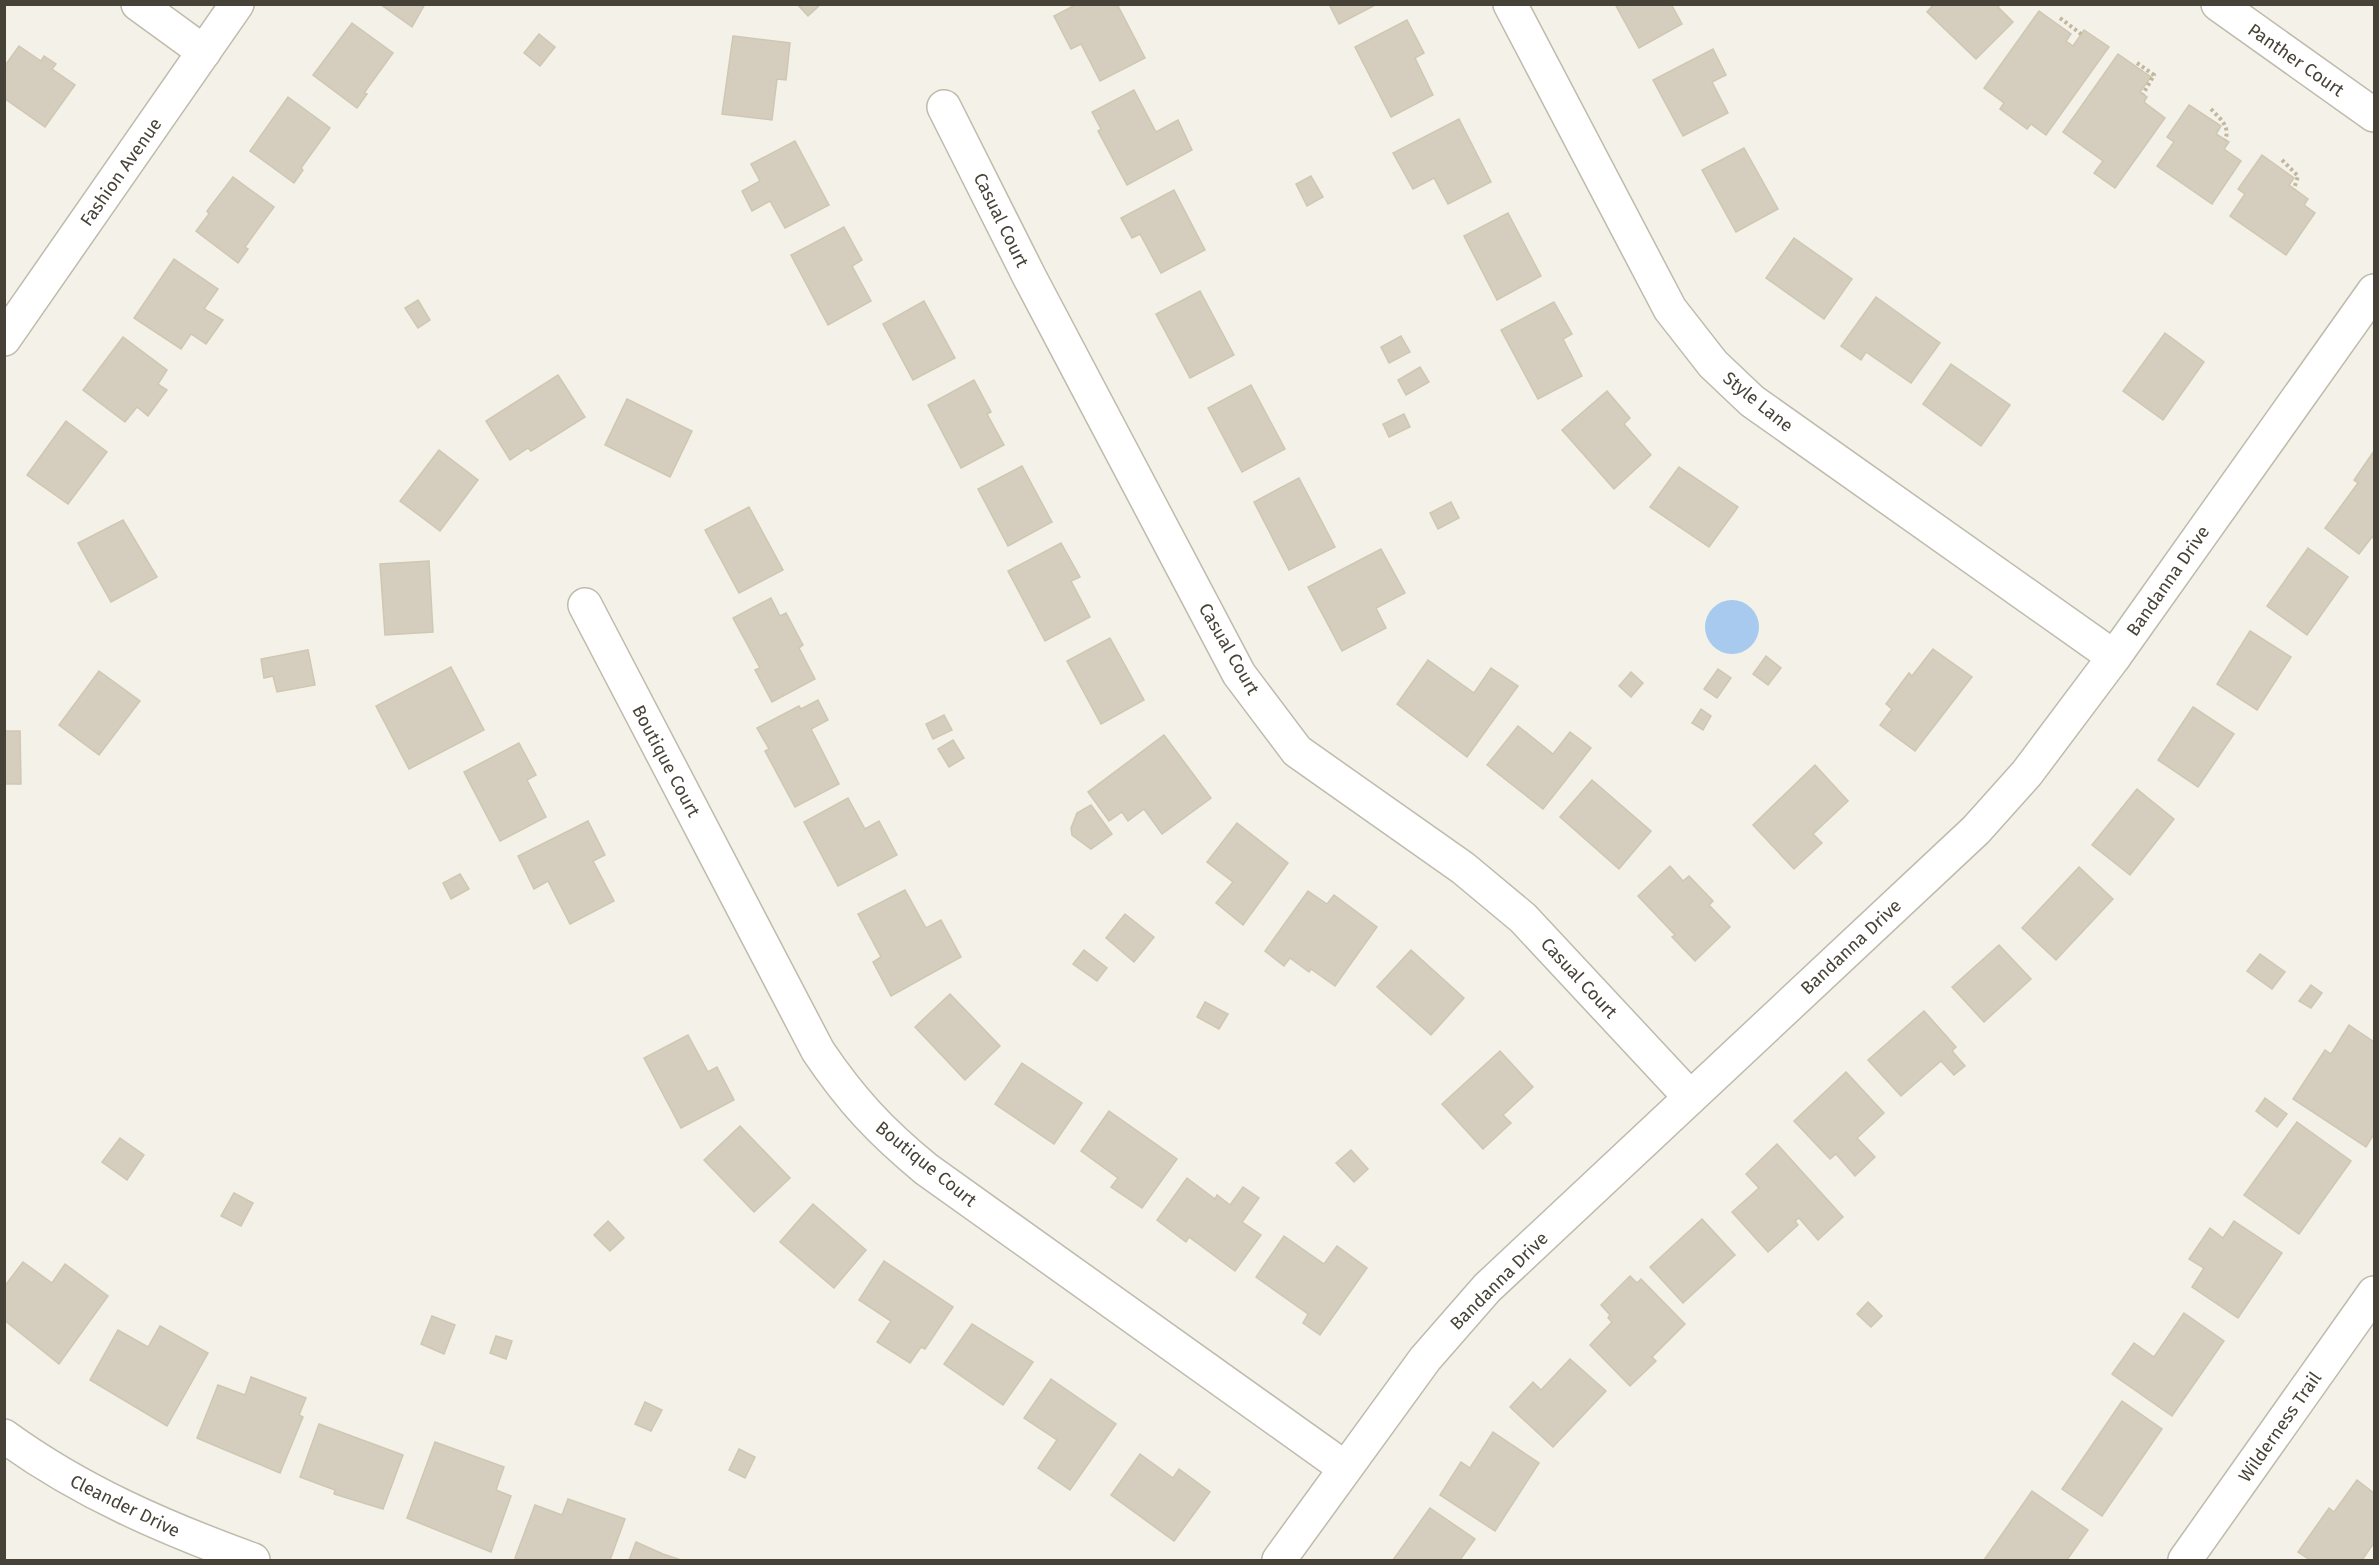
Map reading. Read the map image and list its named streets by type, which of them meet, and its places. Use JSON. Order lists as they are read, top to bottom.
{
  "streets": {
    "street": [
      "Panther Court",
      "Fashion Avenue",
      "Casual Court",
      "Style Lane",
      "Bandanna Drive",
      "Boutique Court",
      "Wilderness Trail",
      "Cleander Drive"
    ]
  },
  "crossings": [
    ["Casual Court", "Bandanna Drive"],
    ["Style Lane", "Bandanna Drive"],
    ["Bandanna Drive", "Boutique Court"]
  ]
}
